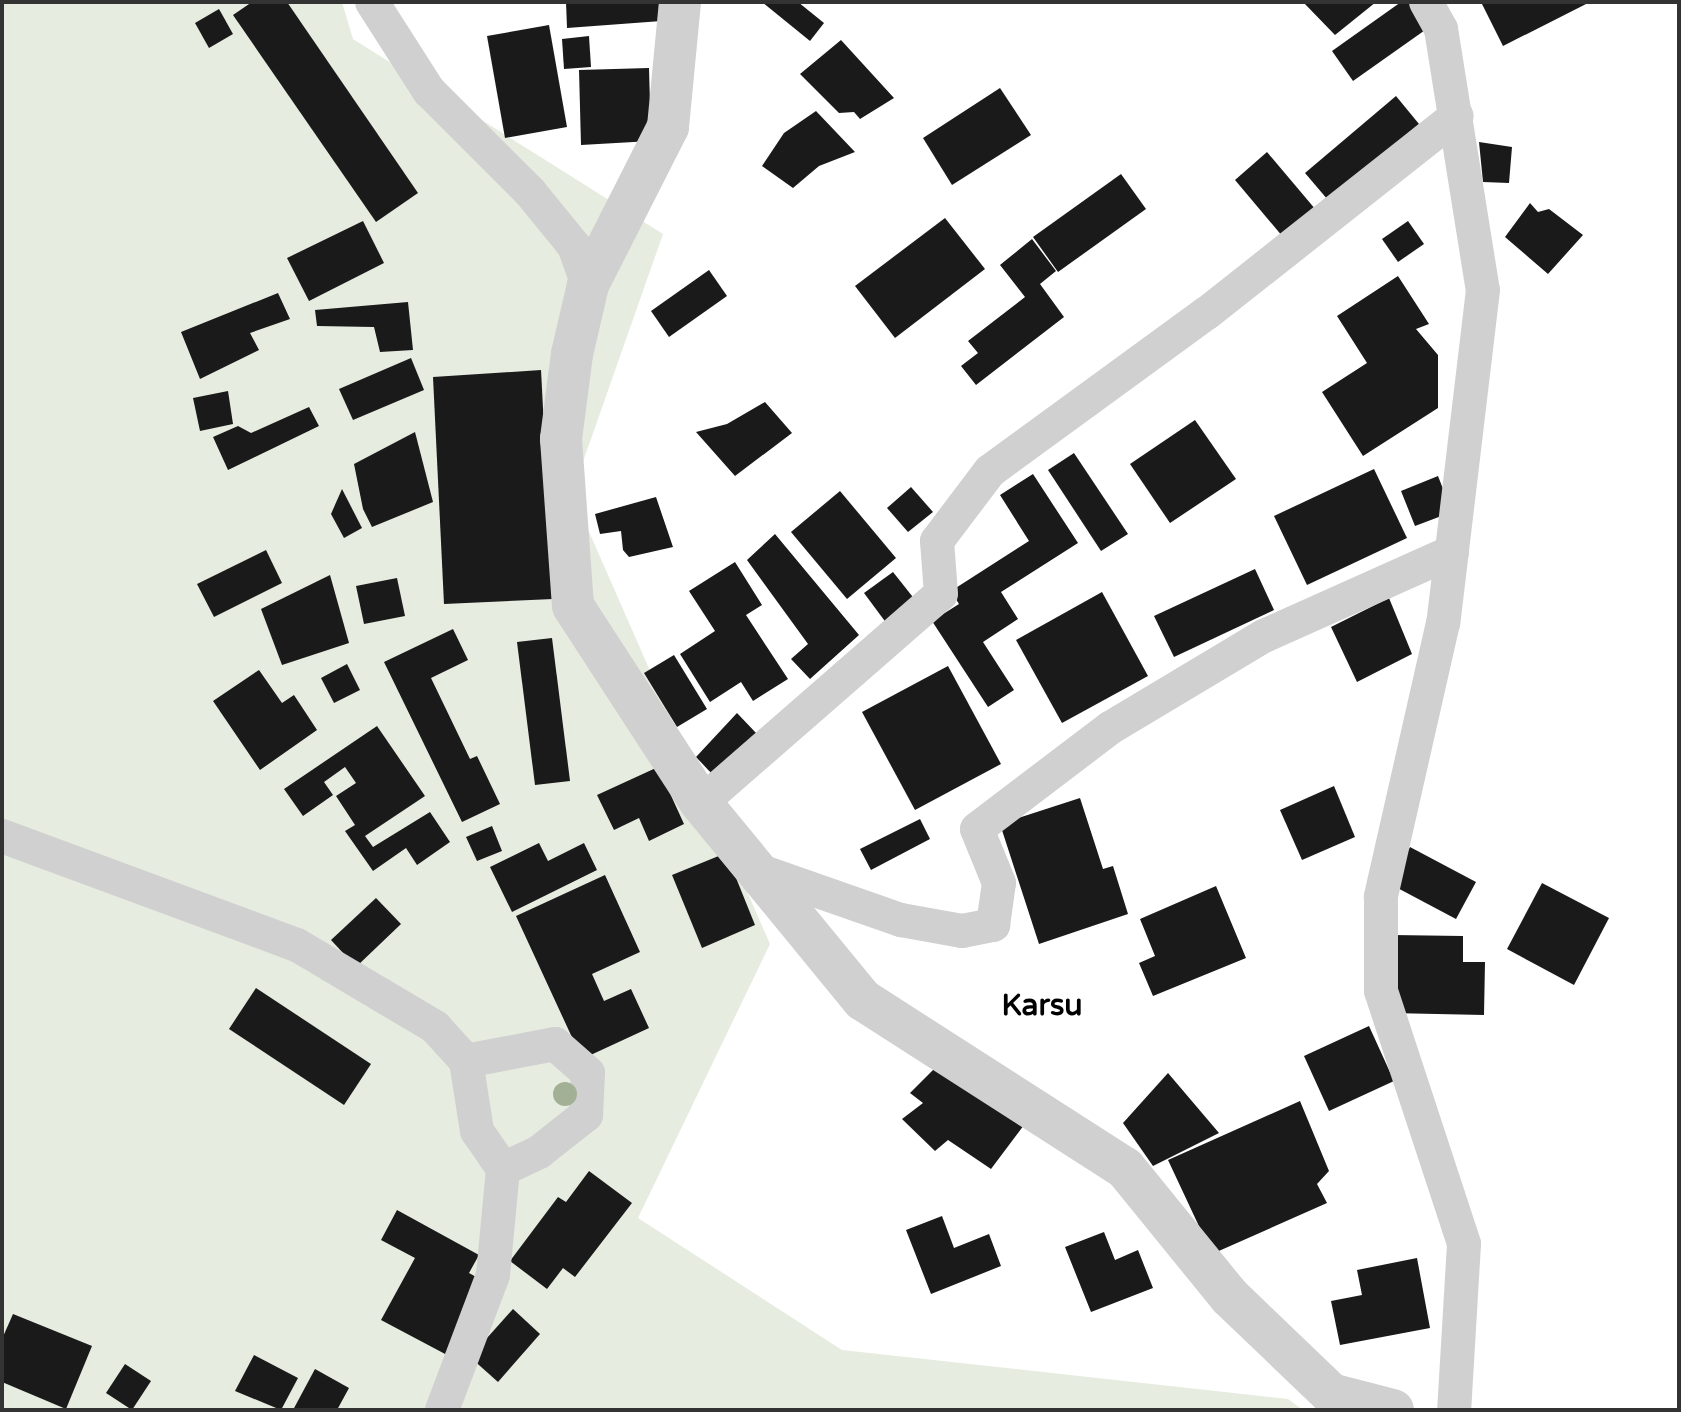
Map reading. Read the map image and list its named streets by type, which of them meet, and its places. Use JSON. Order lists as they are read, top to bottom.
{
  "districts": ["Karsu"]
}
